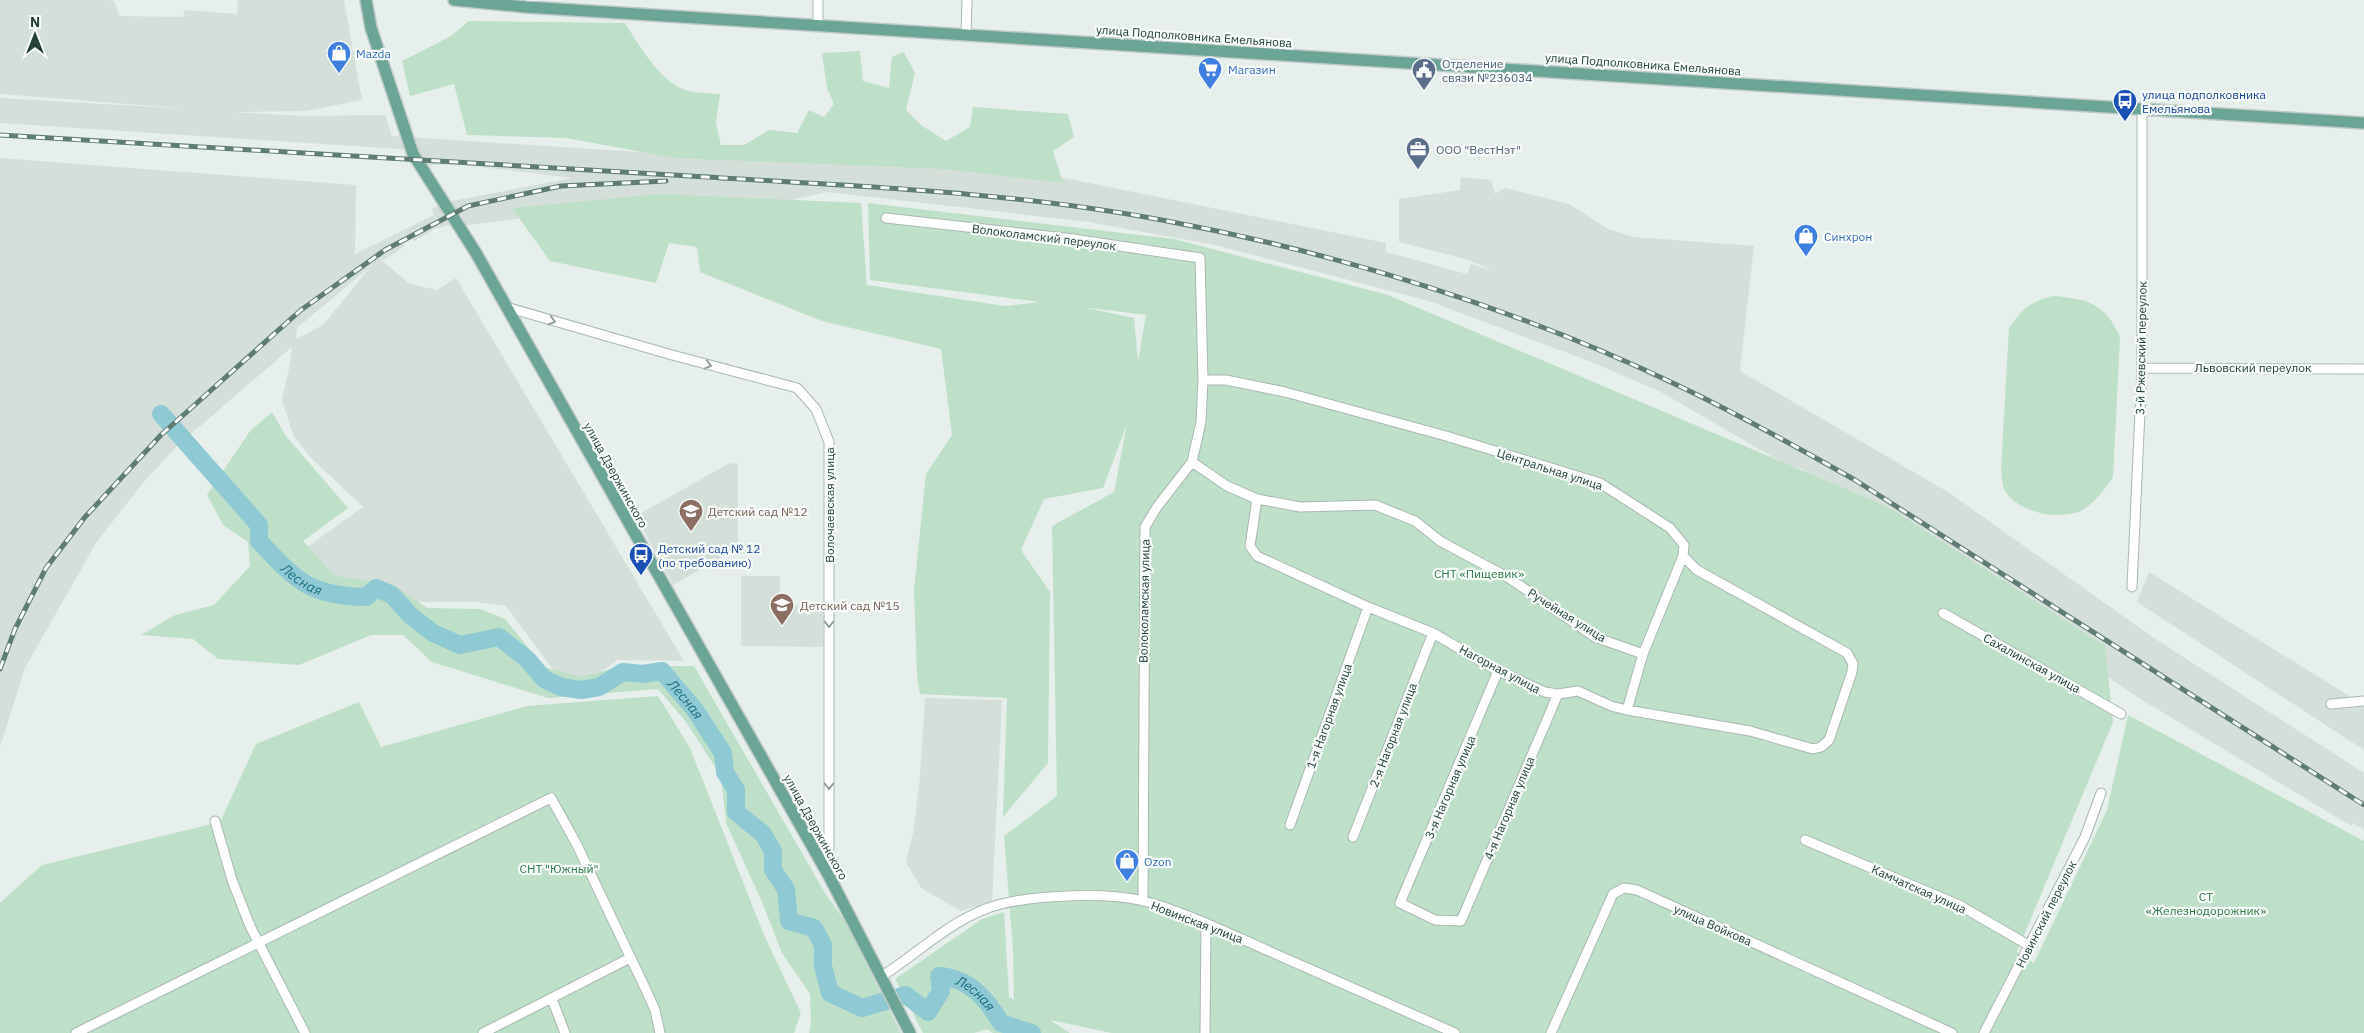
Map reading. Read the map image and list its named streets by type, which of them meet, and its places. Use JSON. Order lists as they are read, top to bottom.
{
  "streets": {
    "main road": ["улица Подполковника Емельянова", "улица Дзержинского"],
    "street": [
      "Волоколамский переулок",
      "3-й Ржевский переулок",
      "Львовский переулок",
      "Центральная улица",
      "Волочаевская улица",
      "Волоколамская улица",
      "Ручейная улица",
      "Сахалинская улица",
      "Нагорная улица",
      "1-я Нагорная улица",
      "2-я Нагорная улица",
      "3-я Нагорная улица",
      "4-я Нагорная улица",
      "Камчатская улица",
      "Новинский переулок",
      "Новинская улица",
      "улица Войкова"
    ]
  },
  "crossings": [
    ["улица Подполковника Емельянова", "3-й Ржевский переулок"],
    ["Волоколамский переулок", "Волоколамская улица"],
    ["3-й Ржевский переулок", "Львовский переулок"],
    ["Центральная улица", "Волоколамская улица"],
    ["Центральная улица", "Нагорная улица"],
    ["улица Дзержинского", "Волочаевская улица"],
    ["улица Дзержинского", "Новинская улица"],
    ["Волоколамская улица", "Ручейная улица"],
    ["Волоколамская улица", "Новинская улица"],
    ["Ручейная улица", "Нагорная улица"],
    ["Нагорная улица", "1-я Нагорная улица"],
    ["Нагорная улица", "2-я Нагорная улица"],
    ["Нагорная улица", "3-я Нагорная улица"],
    ["Нагорная улица", "4-я Нагорная улица"],
    ["3-я Нагорная улица", "4-я Нагорная улица"],
    ["Камчатская улица", "Новинский переулок"]
  ],
  "one_way": ["Волочаевская улица"],
  "water": ["Лесная"],
  "parks": ["СНТ «Пищевик»", "СНТ \"Южный\"", "СТ «Железнодорожник»"],
  "places": {
    "shop": ["Mazda", "Синхрон", "Ozon"],
    "supermarket": ["Магазин"],
    "public building": ["Отделение связи №236034"],
    "bus stop": ["улица подполковника Емельянова", "Детский сад № 12 (по требованию)"],
    "office": ["ООО \"ВестНэт\""],
    "school or university": ["Детский сад №12", "Детский сад №15"]
  },
  "north": "top"
}
